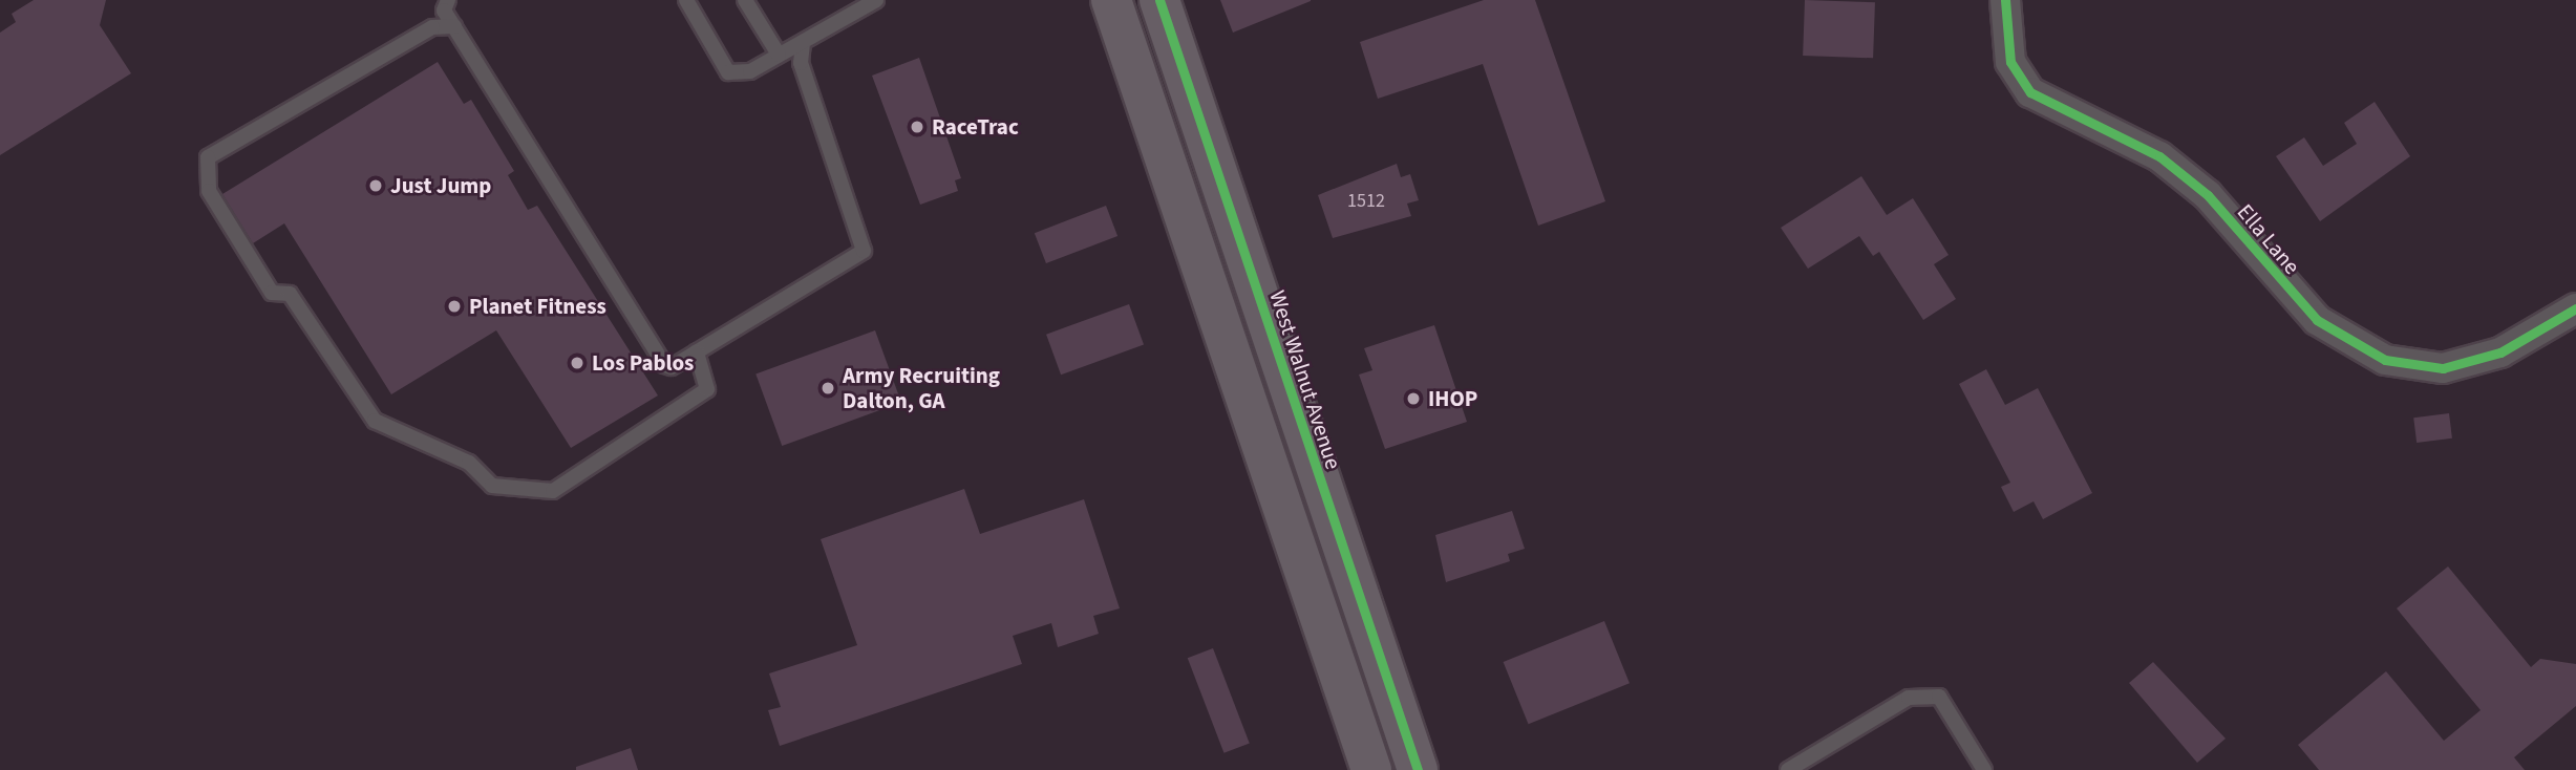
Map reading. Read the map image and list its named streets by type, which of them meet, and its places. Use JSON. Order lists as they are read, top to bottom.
{
  "streets": {
    "main road": ["West Walnut Avenue"],
    "street": ["Ella Lane"]
  },
  "places": [
    "RaceTrac",
    "Just Jump",
    "Planet Fitness",
    "Los Pablos",
    "Army Recruiting Dalton, GA",
    "IHOP"
  ],
  "house_numbers": ["1512"]
}
